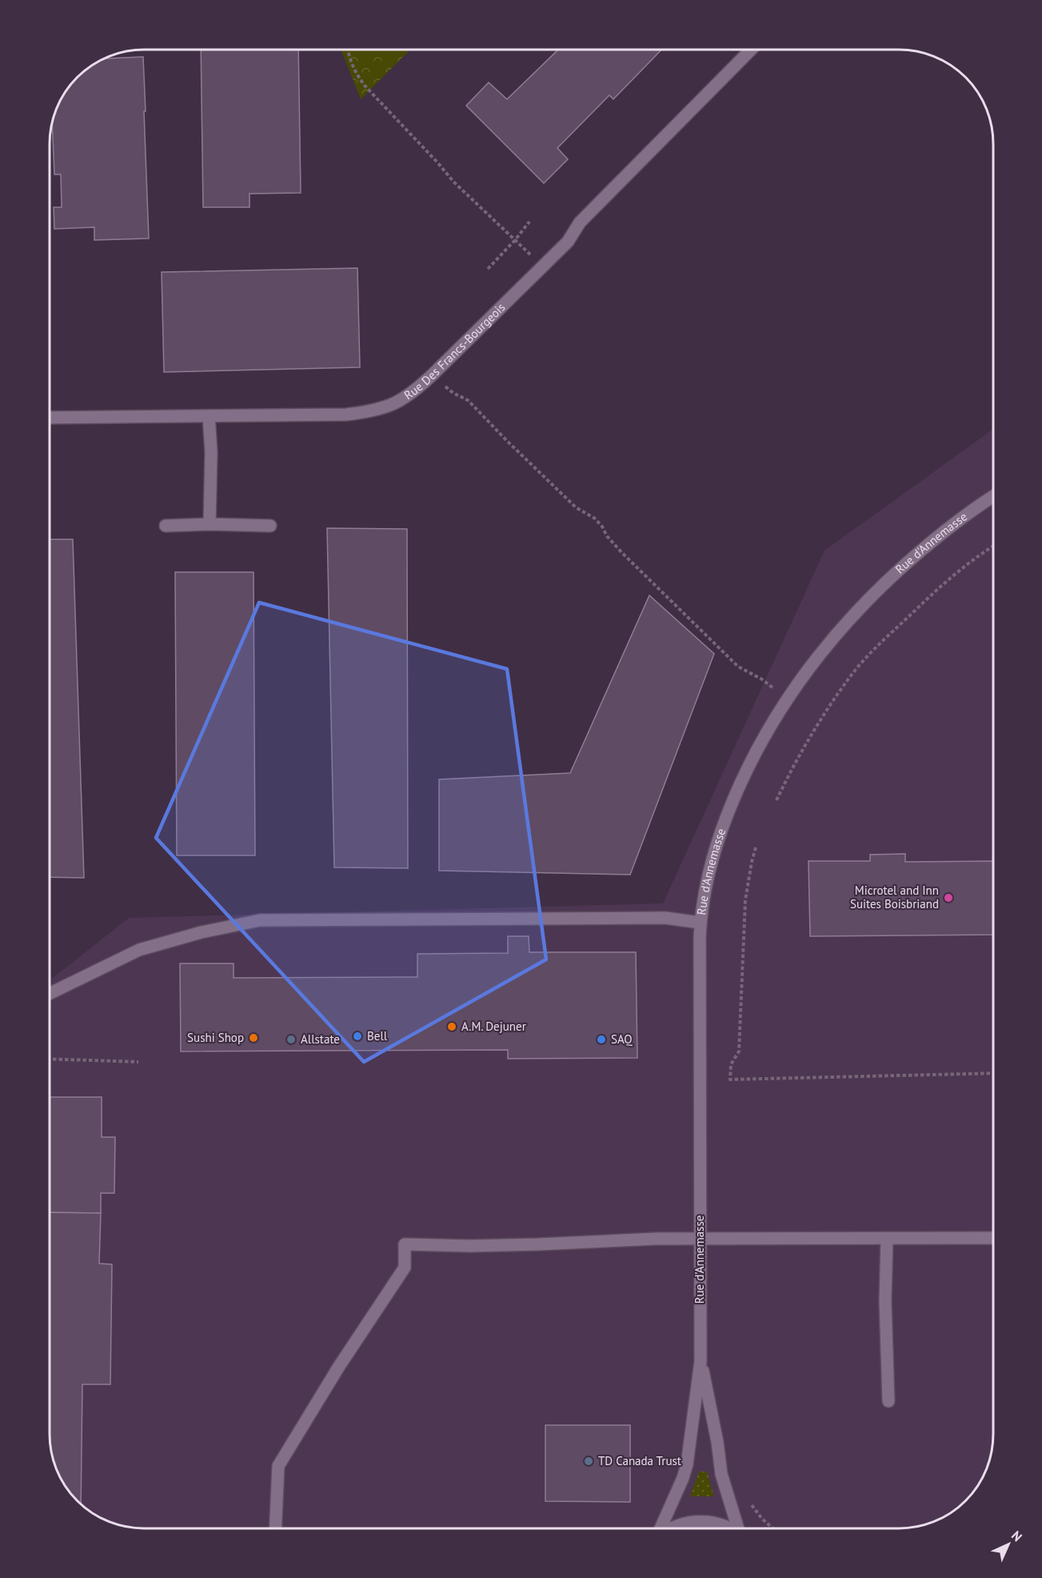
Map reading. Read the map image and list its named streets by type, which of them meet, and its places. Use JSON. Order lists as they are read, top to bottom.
{
  "streets": {
    "street": ["Rue Des Francs-Bourgeois", "Rue d'Annemasse"]
  },
  "places": [
    "Microtel and Inn Suites Boisbriand",
    "A.M. Dejuner",
    "Bell",
    "Sushi Shop",
    "Allstate",
    "SAQ",
    "TD Canada Trust"
  ],
  "north": "top right"
}
